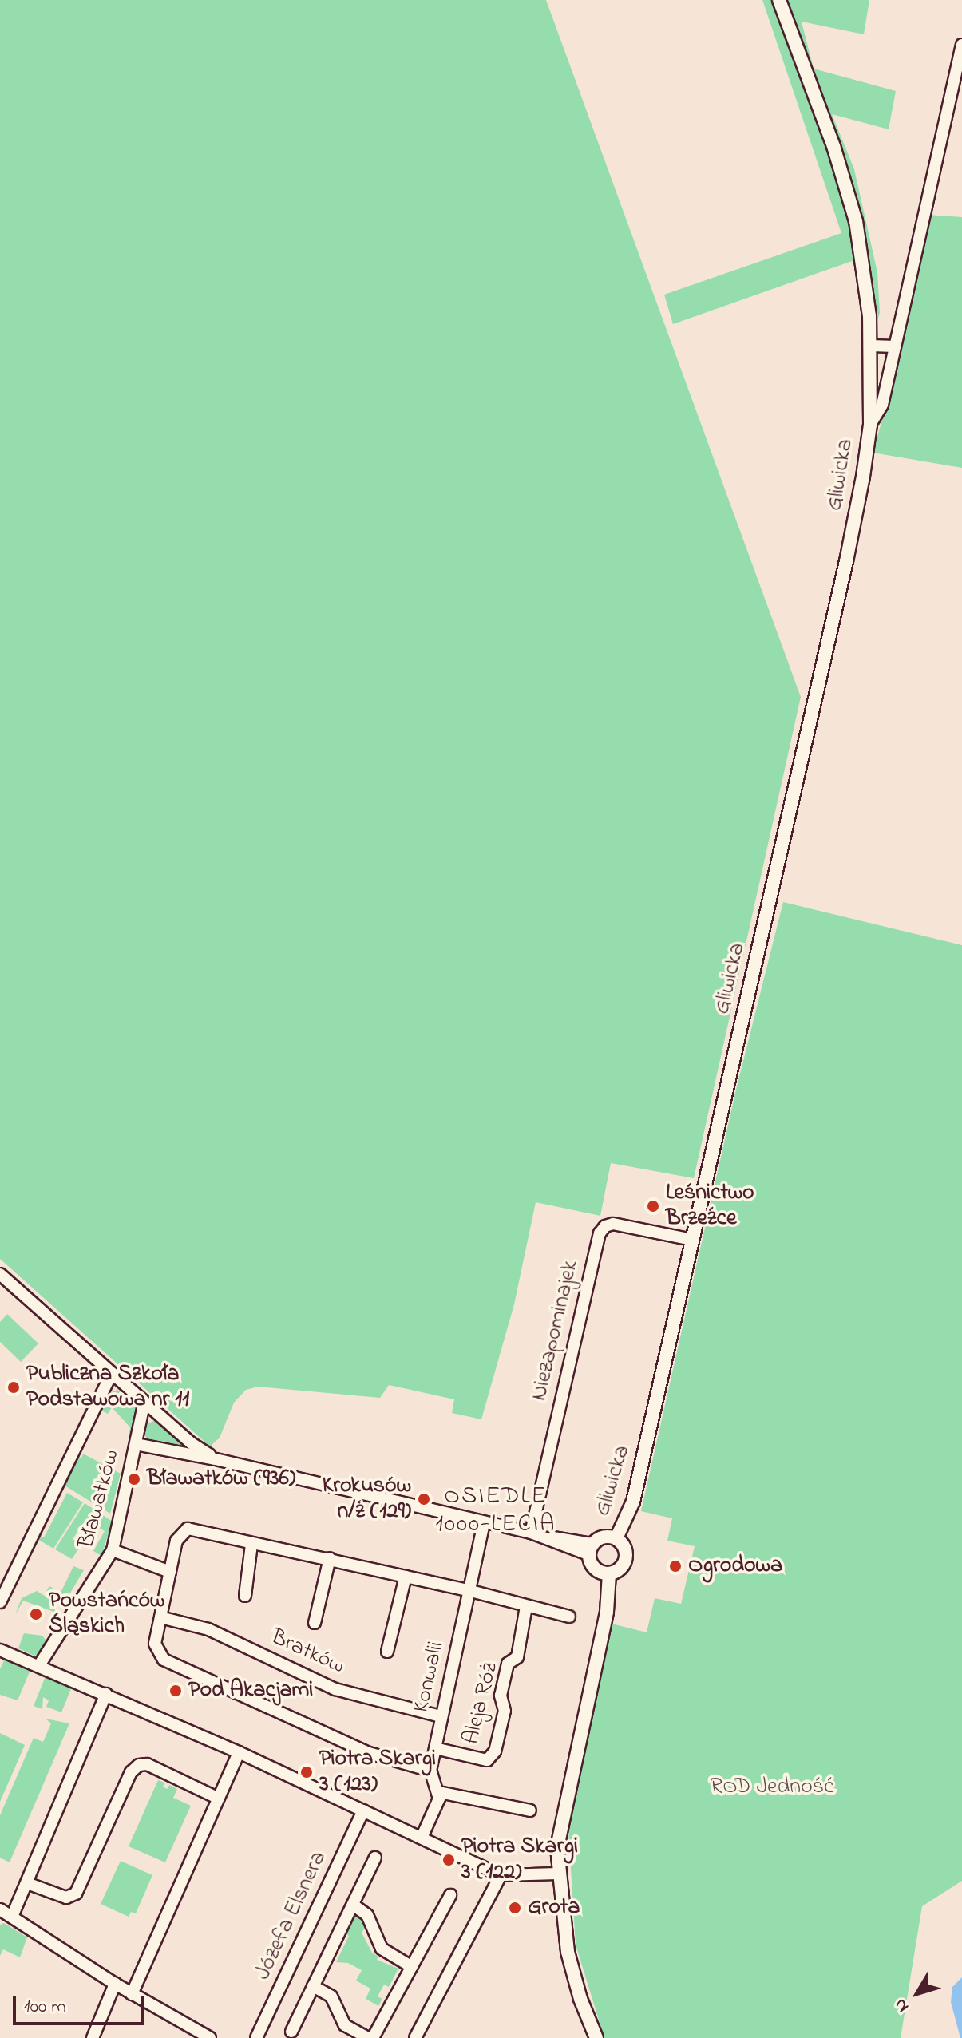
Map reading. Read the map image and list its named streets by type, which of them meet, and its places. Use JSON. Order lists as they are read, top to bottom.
{
  "streets": {
    "main road": ["Gliwicka"],
    "street": [
      "Niezapominajek",
      "Bławatków",
      "Bratków",
      "Konwalii",
      "Aleja Róż",
      "Józefa Elsnera"
    ]
  },
  "crossings": [
    ["Gliwicka", "Niezapominajek"],
    ["Bratków", "Konwalii"],
    ["Konwalii", "Aleja Róż"]
  ],
  "districts": ["OSIEDLE 1000-LECIA"],
  "parks": ["ROD Jedność"],
  "places": [
    "Leśnictwo Brzeźce",
    "Publiczna Szkoła Podstawowa nr 11",
    "Bławatków (936)",
    "Krokusów n/ż (129)",
    "Ogrodowa",
    "Powstańców Śląskich",
    "Pod Akacjami",
    "Piotra Skargi 3 (123)",
    "Piotra Skargi 3 (122)",
    "Grota"
  ],
  "scale_bar": "100 m",
  "north": "bottom left"
}
